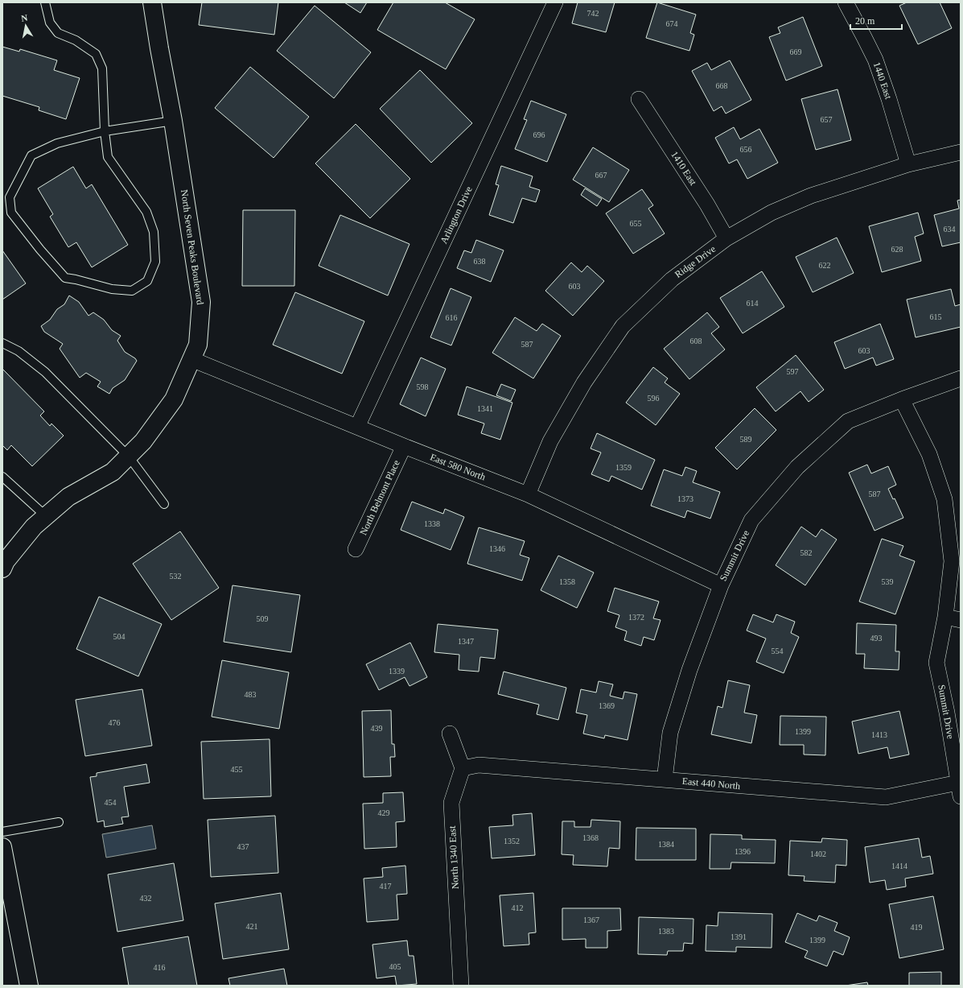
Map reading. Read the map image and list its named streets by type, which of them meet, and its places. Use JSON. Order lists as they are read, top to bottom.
{
  "streets": {
    "street": [
      "1440 East",
      "1410 East",
      "Arlington Drive",
      "North Seven Peaks Boulevard",
      "Ridge Drive",
      "East 580 North",
      "North Belmont Place",
      "Summit Drive",
      "East 440 North",
      "North 1340 East"
    ]
  },
  "crossings": [
    ["1440 East", "Ridge Drive"],
    ["1410 East", "Ridge Drive"],
    ["Arlington Drive", "East 580 North"],
    ["North Seven Peaks Boulevard", "East 580 North"],
    ["Ridge Drive", "East 580 North"],
    ["East 580 North", "North Belmont Place"],
    ["East 580 North", "Summit Drive"],
    ["Summit Drive", "East 440 North"],
    ["East 440 North", "North 1340 East"]
  ],
  "house_numbers": [
    "742",
    "674",
    "669",
    "668",
    "657",
    "696",
    "656",
    "667",
    "655",
    "634",
    "628",
    "638",
    "622",
    "603",
    "614",
    "615",
    "616",
    "608",
    "587",
    "603",
    "597",
    "598",
    "596",
    "1341",
    "589",
    "1359",
    "587",
    "1373",
    "1338",
    "1346",
    "582",
    "532",
    "1358",
    "539",
    "1372",
    "509",
    "504",
    "493",
    "1347",
    "554",
    "1339",
    "483",
    "1369",
    "476",
    "439",
    "1399",
    "1413",
    "455",
    "454",
    "429",
    "1368",
    "1352",
    "1384",
    "437",
    "1396",
    "1402",
    "1414",
    "417",
    "432",
    "412",
    "1367",
    "421",
    "419",
    "1383",
    "1391",
    "1399",
    "405",
    "416"
  ],
  "scale_bar": "20 m",
  "north": "top"
}
